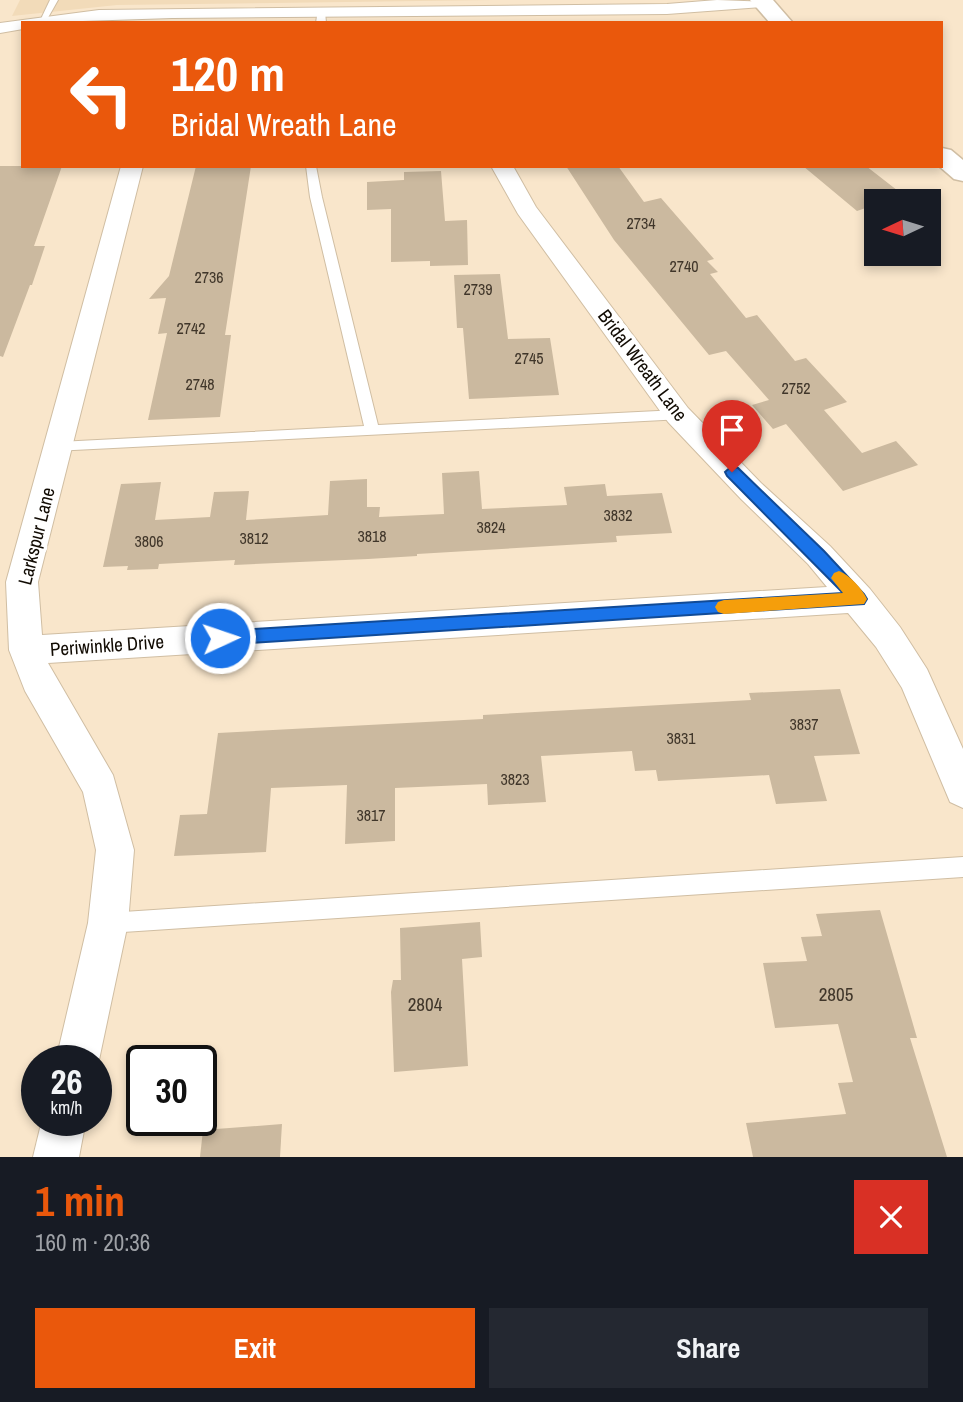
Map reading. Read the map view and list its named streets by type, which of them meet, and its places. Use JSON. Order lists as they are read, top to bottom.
{
  "streets": {
    "street": ["Bridal Wreath Lane", "Larkspur Lane", "Periwinkle Drive"]
  },
  "crossings": [
    ["Bridal Wreath Lane", "Periwinkle Drive"],
    ["Larkspur Lane", "Periwinkle Drive"]
  ],
  "house_numbers": [
    "2734",
    "2740",
    "2736",
    "2739",
    "2742",
    "2745",
    "2748",
    "2752",
    "3832",
    "3824",
    "3818",
    "3812",
    "3806",
    "3837",
    "3831",
    "3823",
    "3817",
    "2805",
    "2804"
  ],
  "north": "left",
  "page": {
    "turn": ["120 m", "Bridal Wreath Lane"],
    "speed": "26 km/h",
    "limit": "30",
    "heading": ["1 min", "160 m · 20:36"],
    "buttons": ["Exit", "Share"]
  }
}
